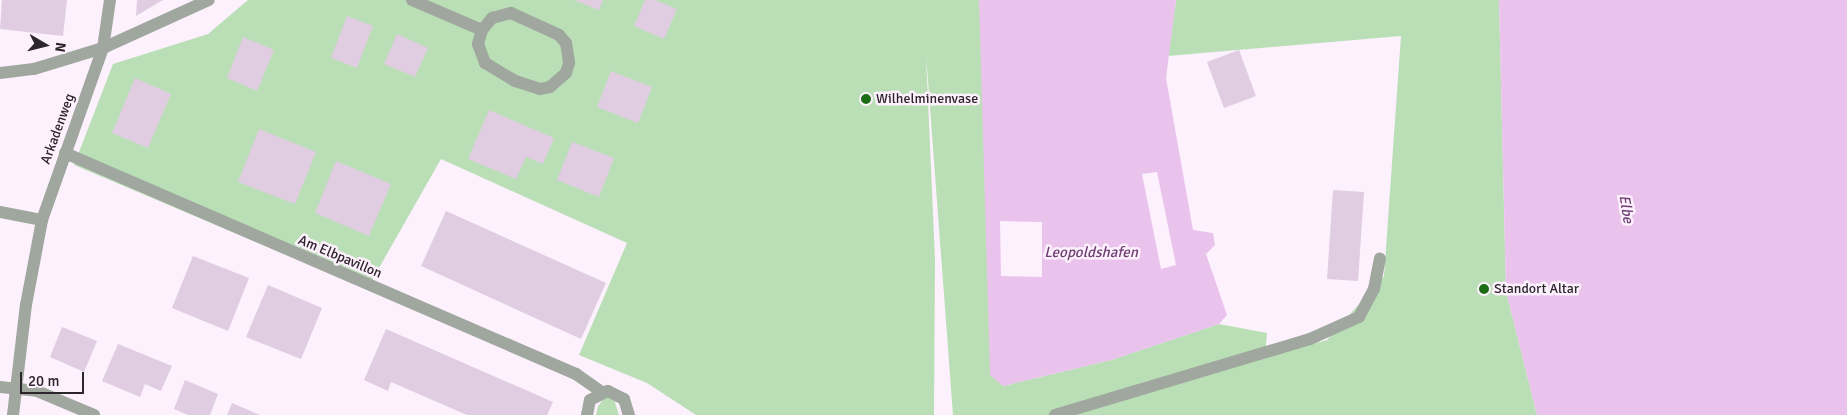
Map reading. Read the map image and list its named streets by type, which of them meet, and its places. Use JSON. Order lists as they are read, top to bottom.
{
  "streets": {
    "street": ["Arkadenweg", "Am Elbpavillon"]
  },
  "crossings": [
    ["Arkadenweg", "Am Elbpavillon"]
  ],
  "water": ["Elbe", "Leopoldshafen"],
  "places": ["Wilhelminenvase", "Standort Altar"],
  "scale_bar": "20 m",
  "north": "right"
}
